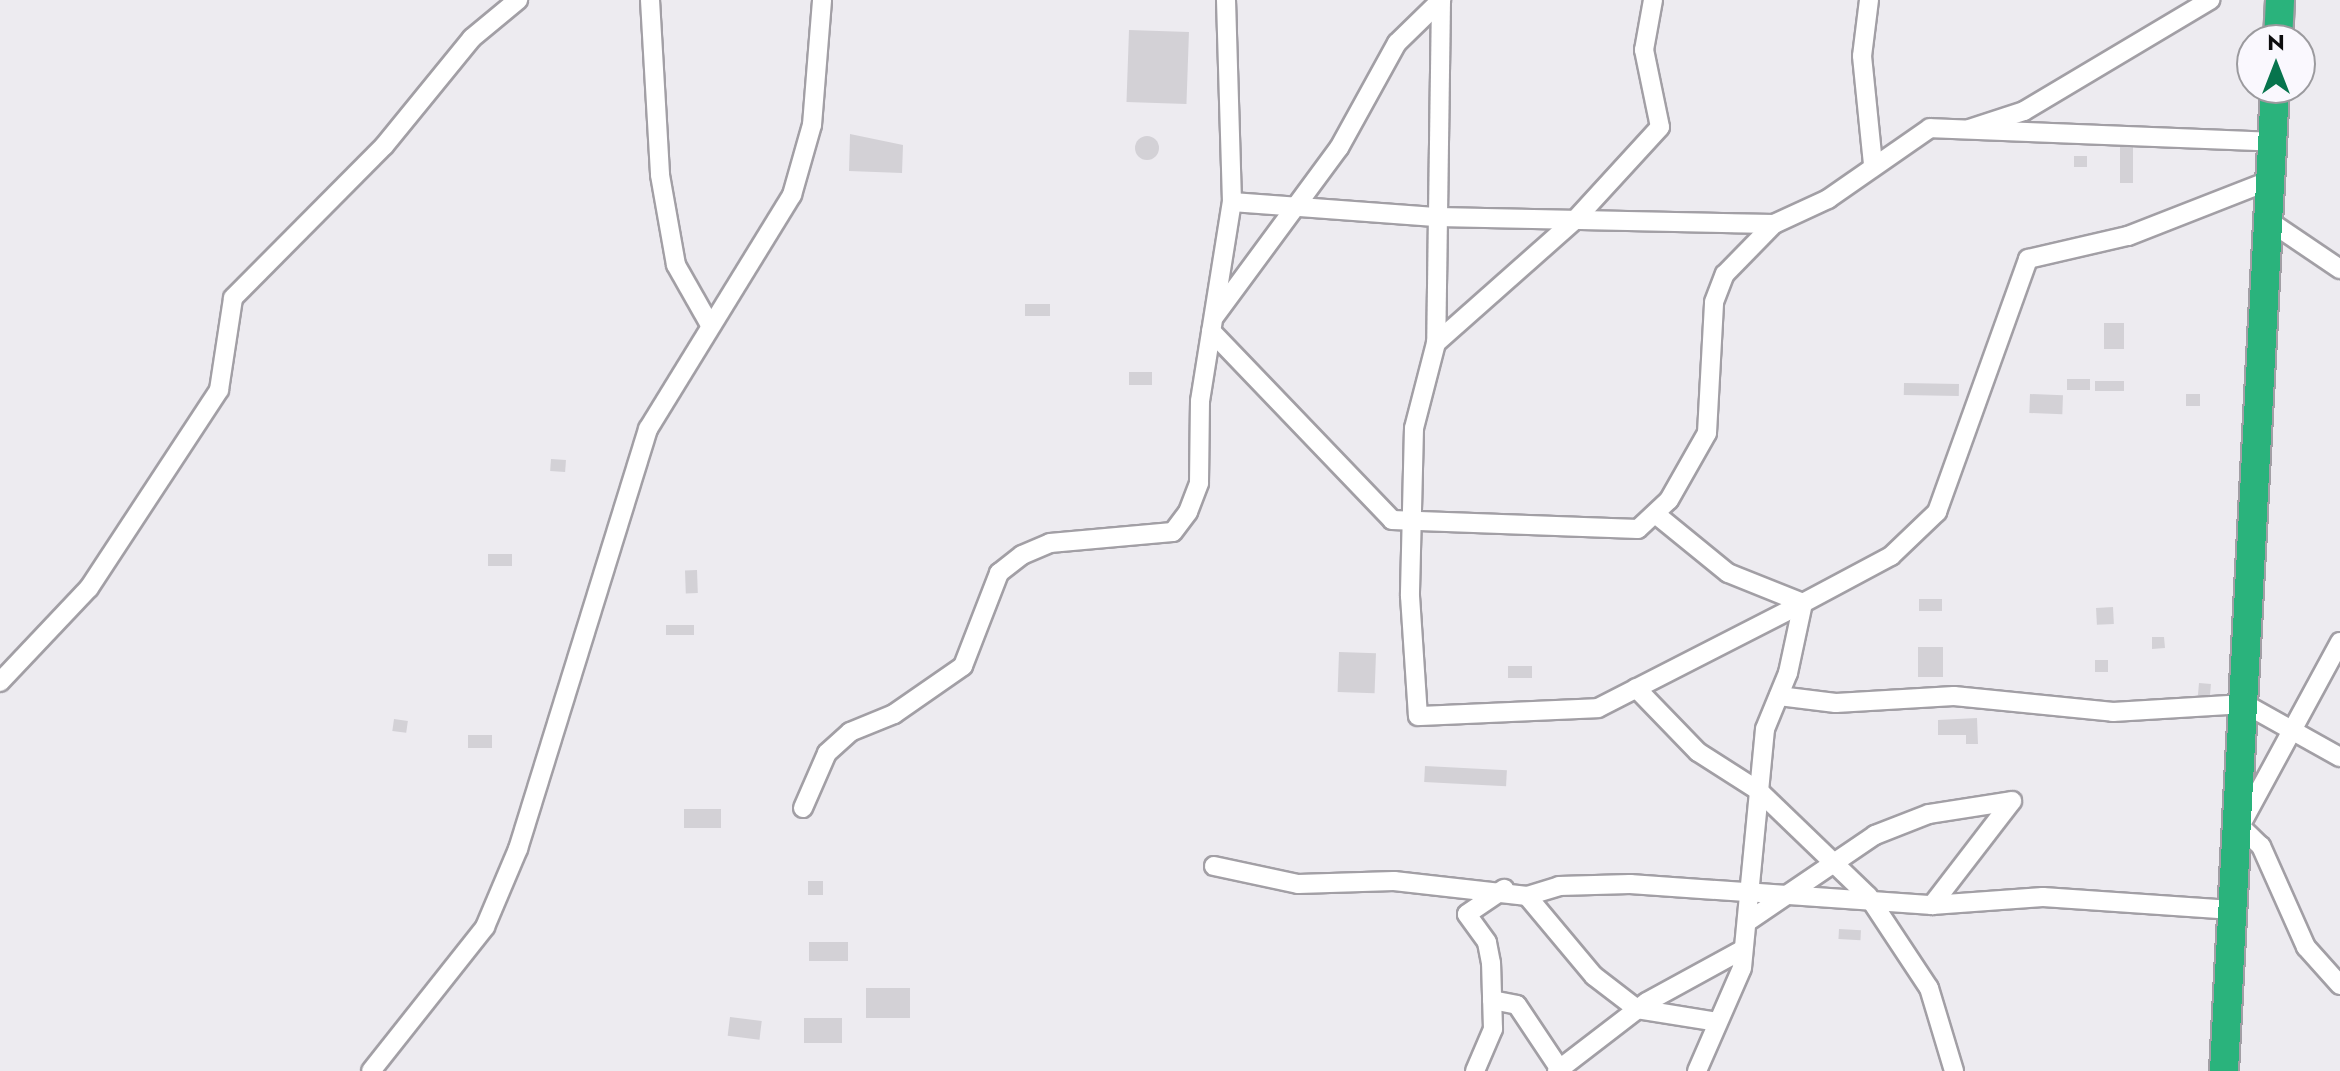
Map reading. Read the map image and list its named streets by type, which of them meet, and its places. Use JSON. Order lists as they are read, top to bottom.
{
  "north": "top"
}
